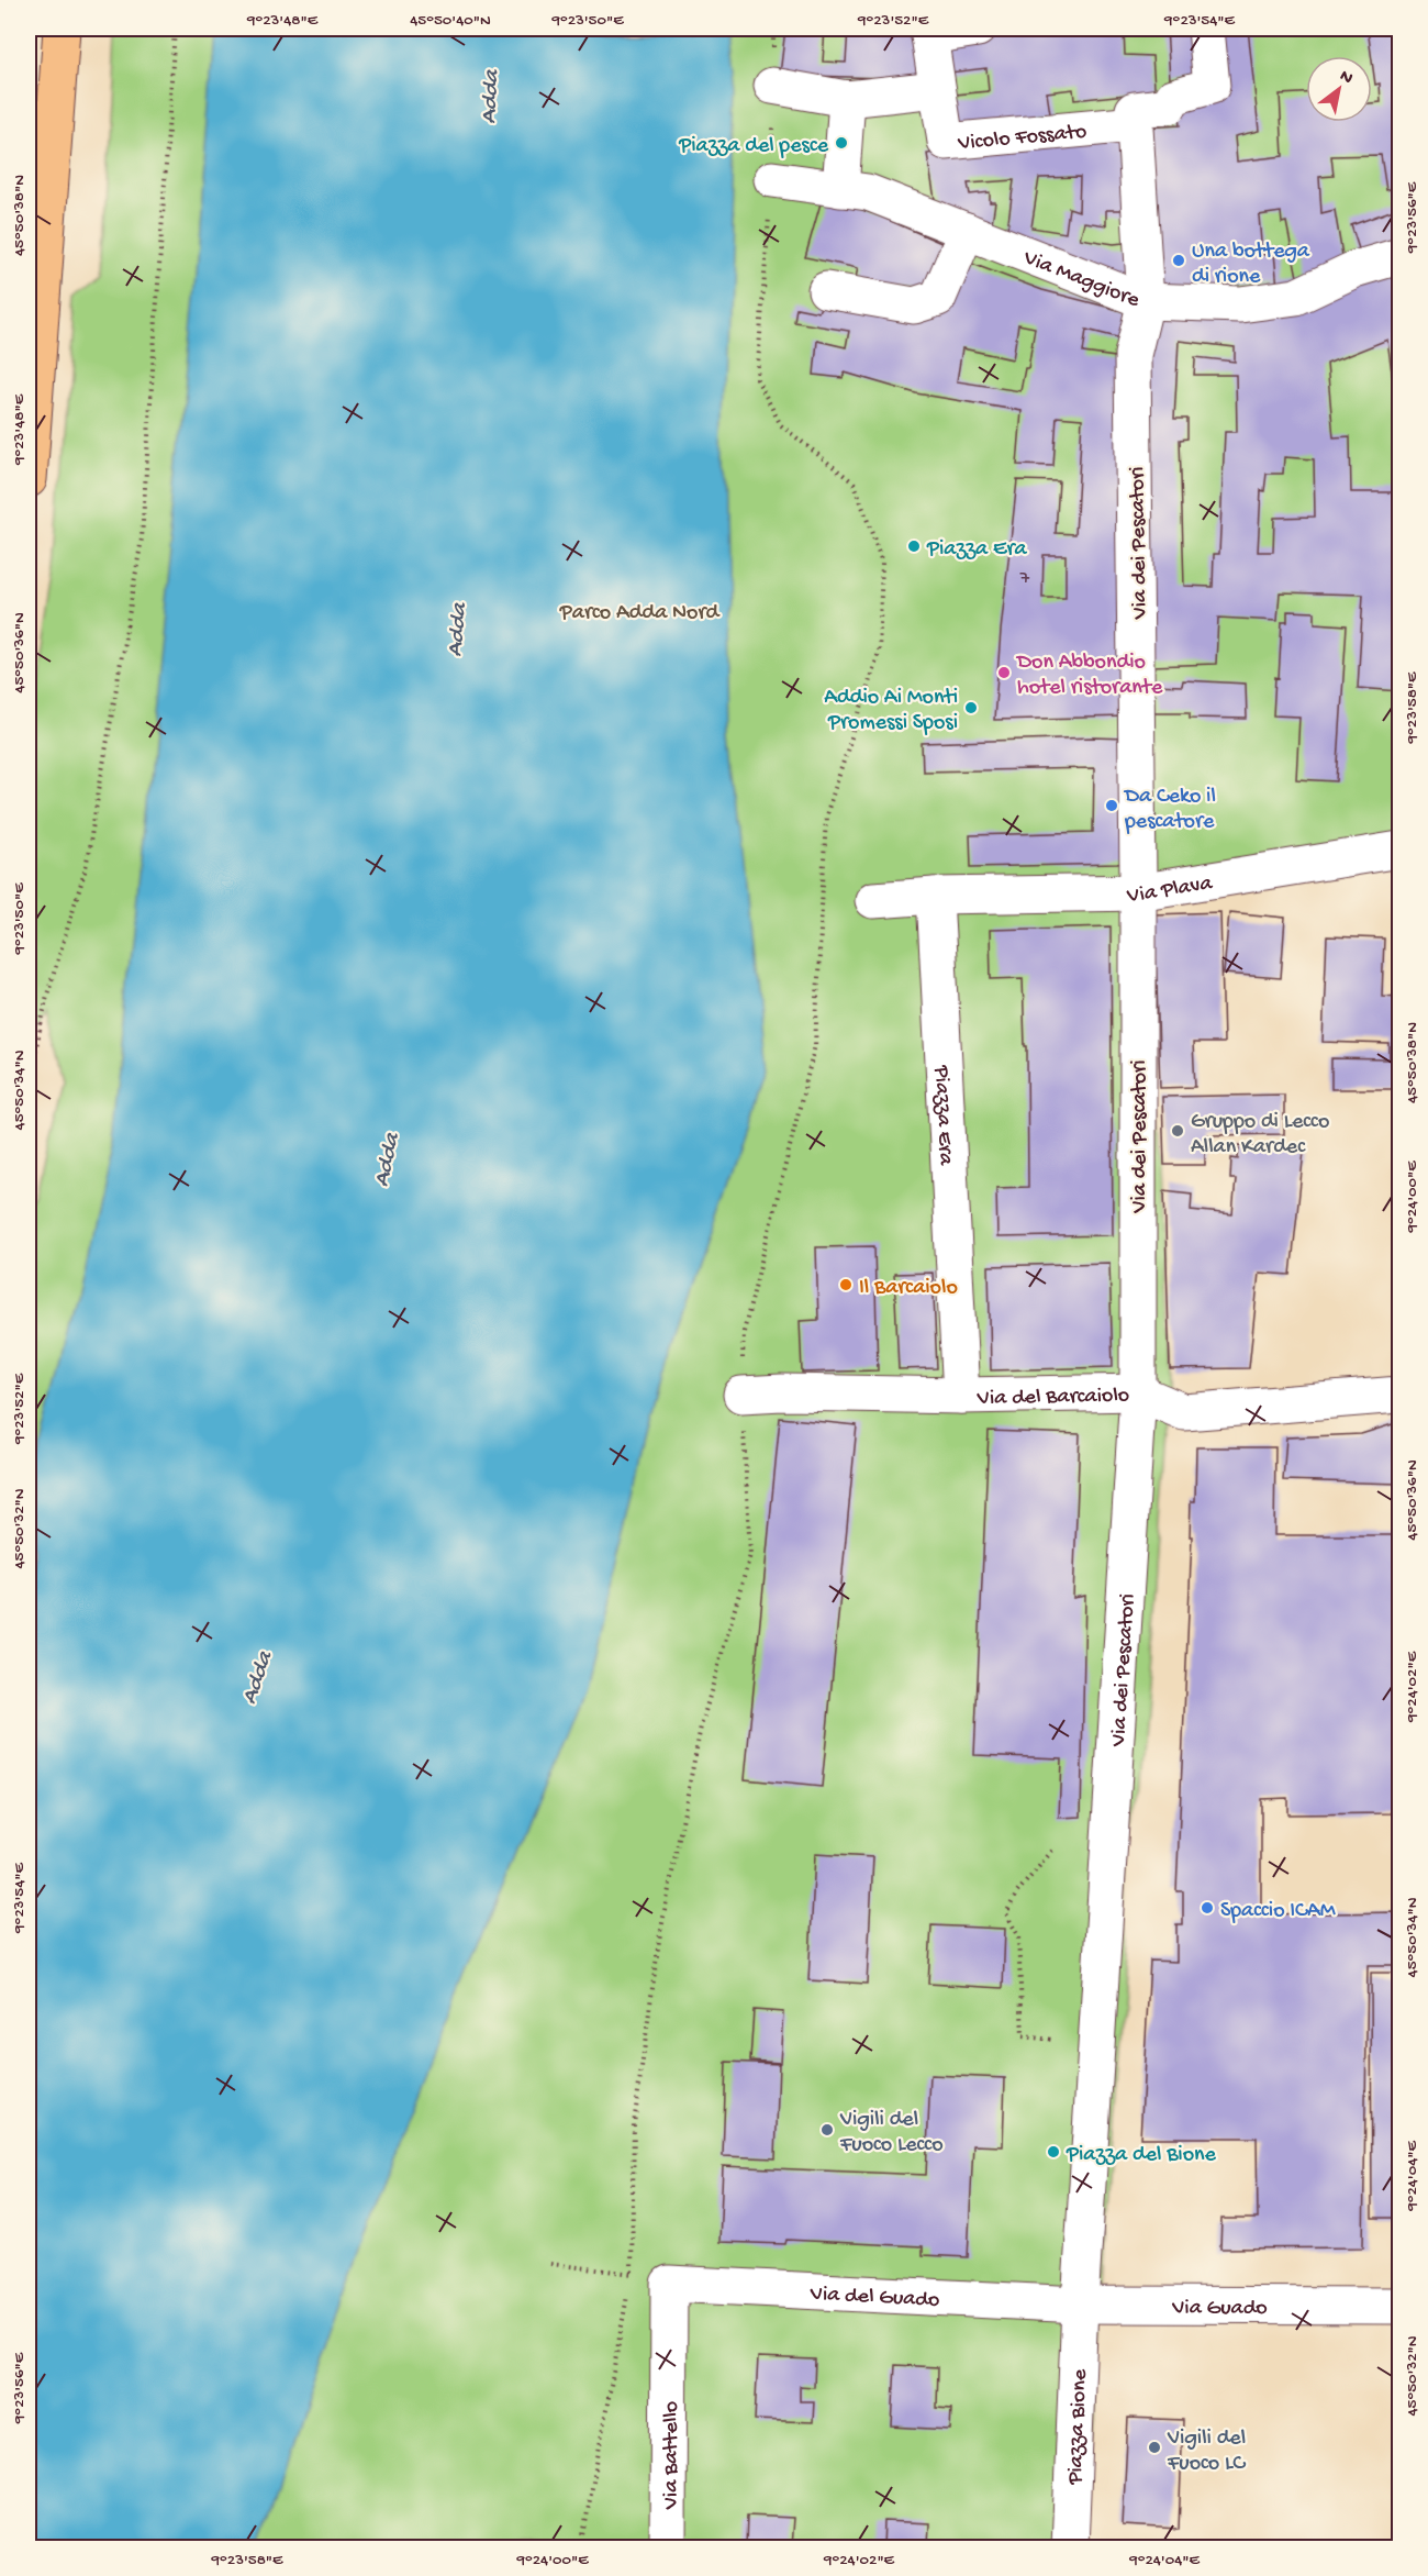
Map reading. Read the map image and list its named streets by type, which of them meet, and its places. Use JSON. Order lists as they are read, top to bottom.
{
  "streets": {
    "street": [
      "Vicolo Fossato",
      "Via Maggiore",
      "Via dei Pescatori",
      "Via Plava",
      "Piazza Era",
      "Via del Barcaiolo",
      "Via del Guado",
      "Via Guado",
      "Piazza Bione",
      "Via Battello"
    ]
  },
  "crossings": [
    ["Vicolo Fossato", "Via dei Pescatori"],
    ["Via Maggiore", "Via dei Pescatori"],
    ["Via dei Pescatori", "Via Plava"],
    ["Via dei Pescatori", "Via del Barcaiolo"],
    ["Via dei Pescatori", "Via del Guado"],
    ["Via dei Pescatori", "Via Guado"],
    ["Via dei Pescatori", "Piazza Bione"],
    ["Via Plava", "Piazza Era"],
    ["Piazza Era", "Via del Barcaiolo"],
    ["Via del Guado", "Via Guado"],
    ["Via del Guado", "Piazza Bione"],
    ["Via del Guado", "Via Battello"],
    ["Via Guado", "Piazza Bione"]
  ],
  "water": ["Adda"],
  "parks": ["Parco Adda Nord"],
  "places": [
    "Piazza del pesce",
    "Una bottega di rione",
    "Piazza Era",
    "Don Abbondio hotel ristorante",
    "Addio Ai Monti Promessi Sposi",
    "Da Ceko il pescatore",
    "Gruppo di Lecco Allan Kardec",
    "Il Barcaiolo",
    "Spaccio ICAM",
    "Vigili del Fuoco Lecco",
    "Piazza del Bione",
    "Vigili del Fuoco LC"
  ],
  "house_numbers": ["7"],
  "north": "top right",
  "coordinates": [
    "9°23'48\"E",
    "45°50'40\"N",
    "9°23'50\"E",
    "9°23'52\"E",
    "9°23'54\"E",
    "45°50'38\"N",
    "9°23'56\"E",
    "45°50'36\"N",
    "9°23'58\"E",
    "45°50'34\"N",
    "9°24'00\"E",
    "45°50'32\"N",
    "9°24'02\"E",
    "9°24'04\"E"
  ]
}
